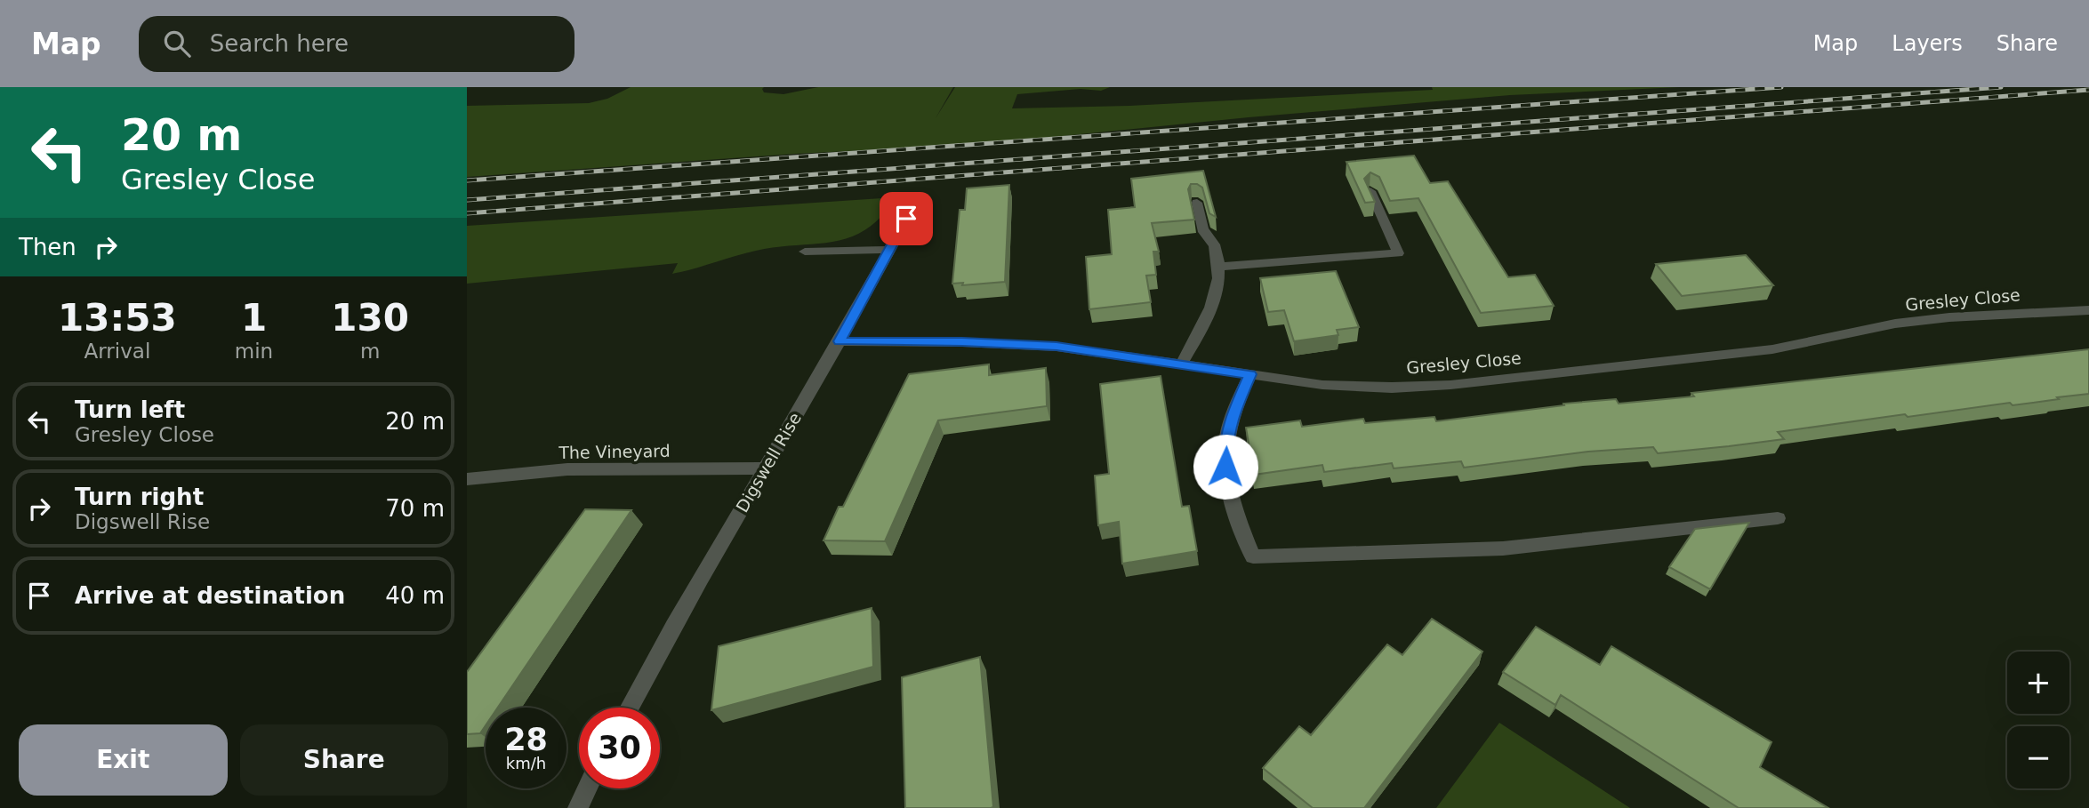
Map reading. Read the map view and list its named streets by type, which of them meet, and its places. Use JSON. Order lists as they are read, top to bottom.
{
  "streets": {
    "street": ["Gresley Close", "The Vineyard", "Digswell Rise"]
  },
  "crossings": [
    ["Gresley Close", "Digswell Rise"],
    ["The Vineyard", "Digswell Rise"]
  ],
  "page": {
    "header": "Map",
    "search": "Search here",
    "nav": ["Map", "Layers", "Share"],
    "turn": ["20 m", "Gresley Close"],
    "then": "Then",
    "eta": [
      "13:53",
      "Arrival",
      "1",
      "min",
      "130",
      "m"
    ],
    "list": [
      {
        "name": "Turn left",
        "note": "Gresley Close",
        "value": "20 m"
      },
      {
        "name": "Turn right",
        "note": "Digswell Rise",
        "value": "70 m"
      },
      {
        "name": "Arrive at destination",
        "value": "40 m"
      }
    ],
    "map_buttons": ["+", "−"],
    "speed": "28 km/h",
    "limit": "30",
    "buttons": ["Exit", "Share"]
  }
}
